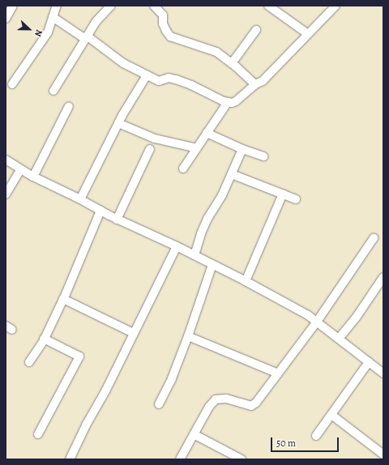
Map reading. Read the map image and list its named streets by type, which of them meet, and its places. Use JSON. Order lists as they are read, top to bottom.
{
  "scale_bar": "50 m",
  "north": "right"
}
